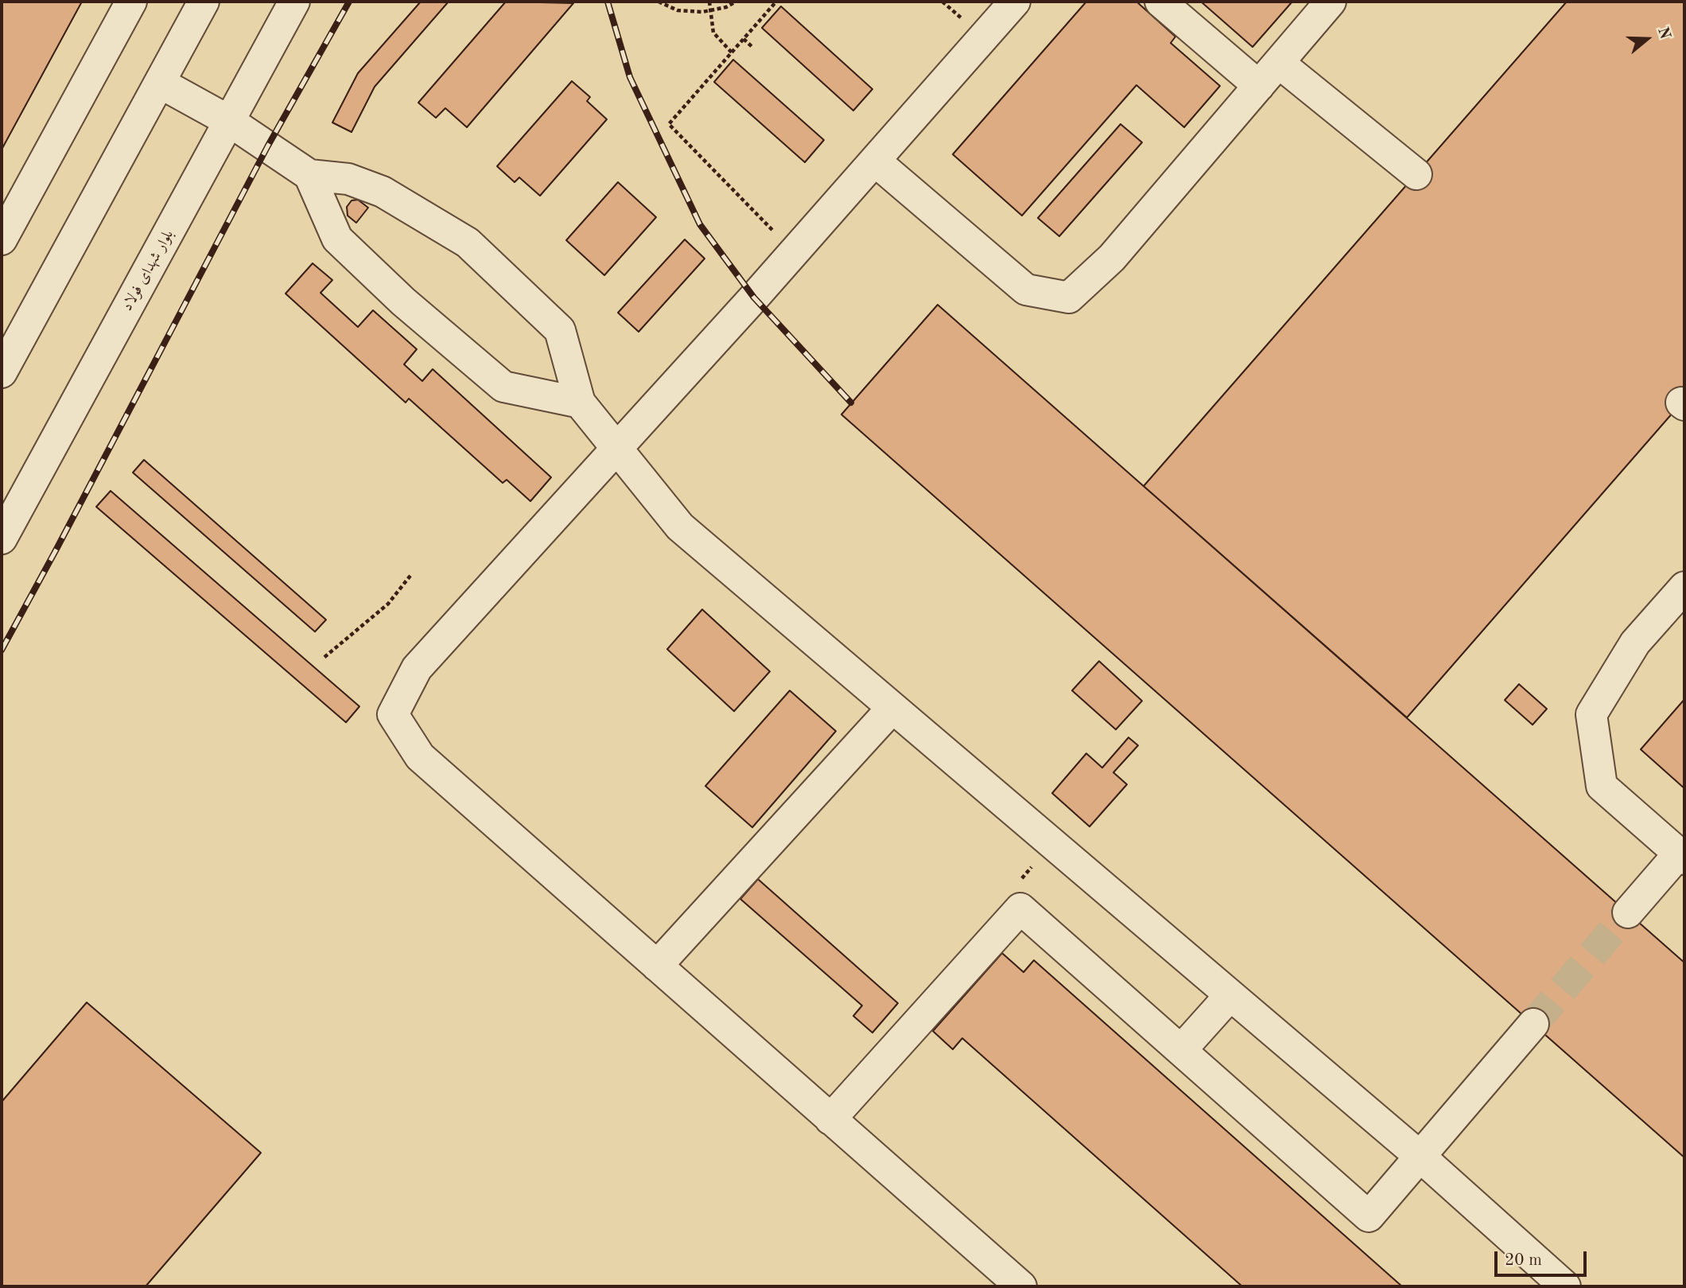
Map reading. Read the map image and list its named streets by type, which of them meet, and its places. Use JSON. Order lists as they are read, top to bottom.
{
  "streets": {
    "street": ["بلوار شهدای فولاد"]
  },
  "scale_bar": "20 m",
  "north": "right"
}
